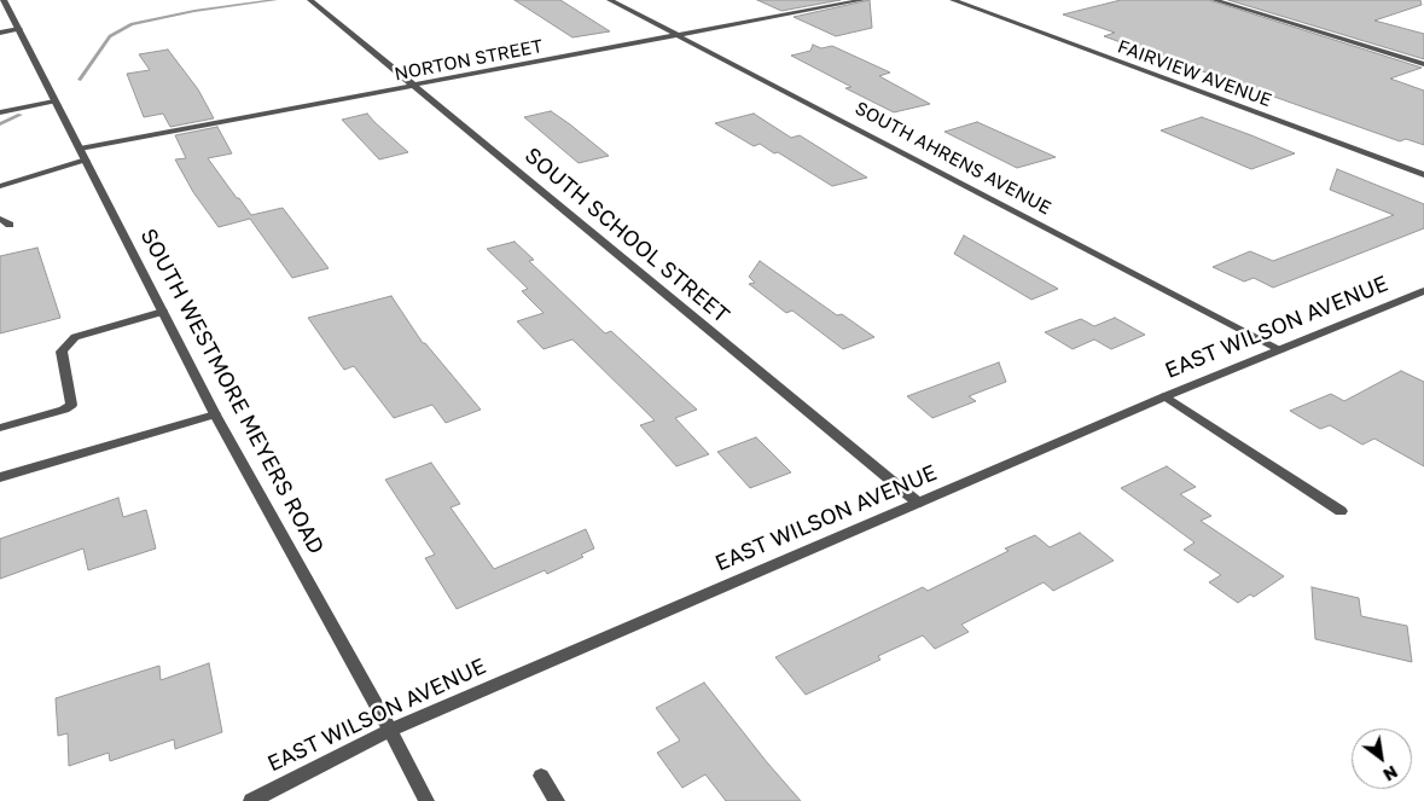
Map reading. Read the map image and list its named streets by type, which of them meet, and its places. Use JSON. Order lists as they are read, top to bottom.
{
  "streets": {
    "street": [
      "NORTON STREET",
      "FAIRVIEW AVENUE",
      "SOUTH AHRENS AVENUE",
      "SOUTH SCHOOL STREET",
      "EAST WILSON AVENUE",
      "SOUTH WESTMORE MEYERS ROAD"
    ]
  },
  "crossings": [
    ["NORTON STREET", "SOUTH AHRENS AVENUE"],
    ["NORTON STREET", "SOUTH SCHOOL STREET"],
    ["NORTON STREET", "SOUTH WESTMORE MEYERS ROAD"],
    ["SOUTH AHRENS AVENUE", "EAST WILSON AVENUE"],
    ["SOUTH SCHOOL STREET", "EAST WILSON AVENUE"],
    ["EAST WILSON AVENUE", "SOUTH WESTMORE MEYERS ROAD"]
  ],
  "north": "bottom right"
}
